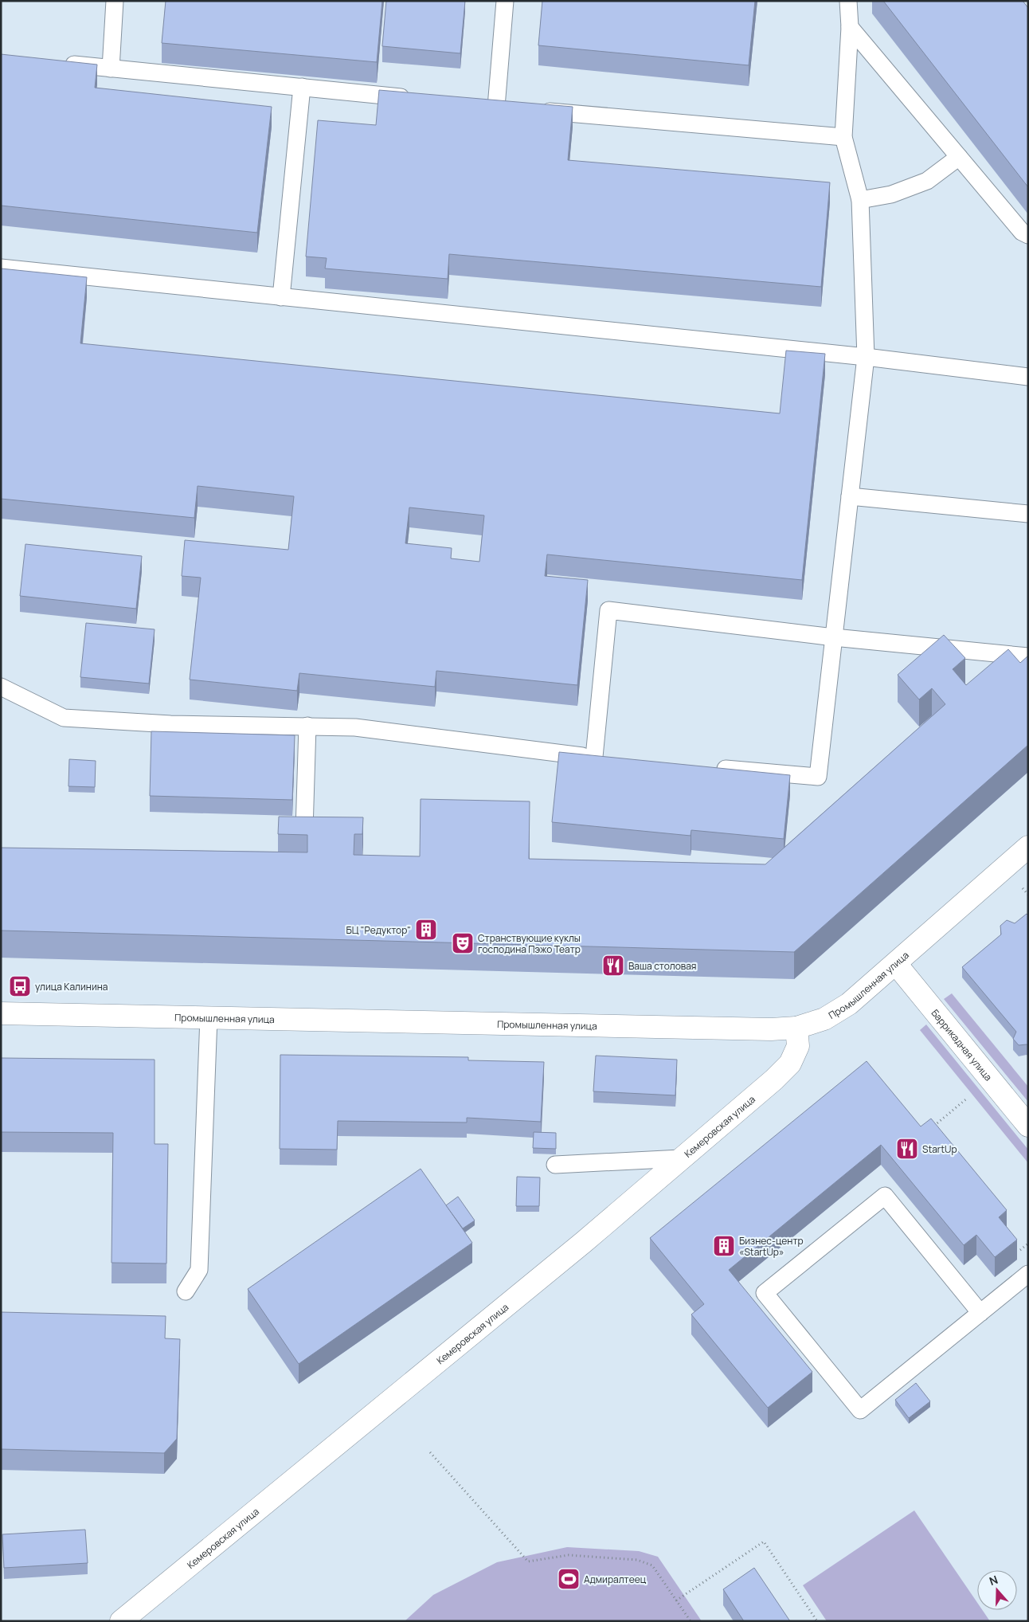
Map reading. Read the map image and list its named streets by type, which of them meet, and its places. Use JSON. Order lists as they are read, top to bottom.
{
  "streets": {
    "street": ["Промышленная улица", "Баррикадная улица", "Кемеровская улица"]
  },
  "crossings": [
    ["Промышленная улица", "Баррикадная улица"],
    ["Промышленная улица", "Кемеровская улица"]
  ],
  "places": {
    "building": ["БЦ \"Редуктор\"", "Бизнес-центр «StartUp»"],
    "theatre": ["Странствующие куклы господина Пэжо Театр"],
    "restaurant": ["Ваша столовая", "StartUp"],
    "bus stop": ["улица Калинина"],
    "sports": ["Адмиралтеец"]
  },
  "north": "top"
}
